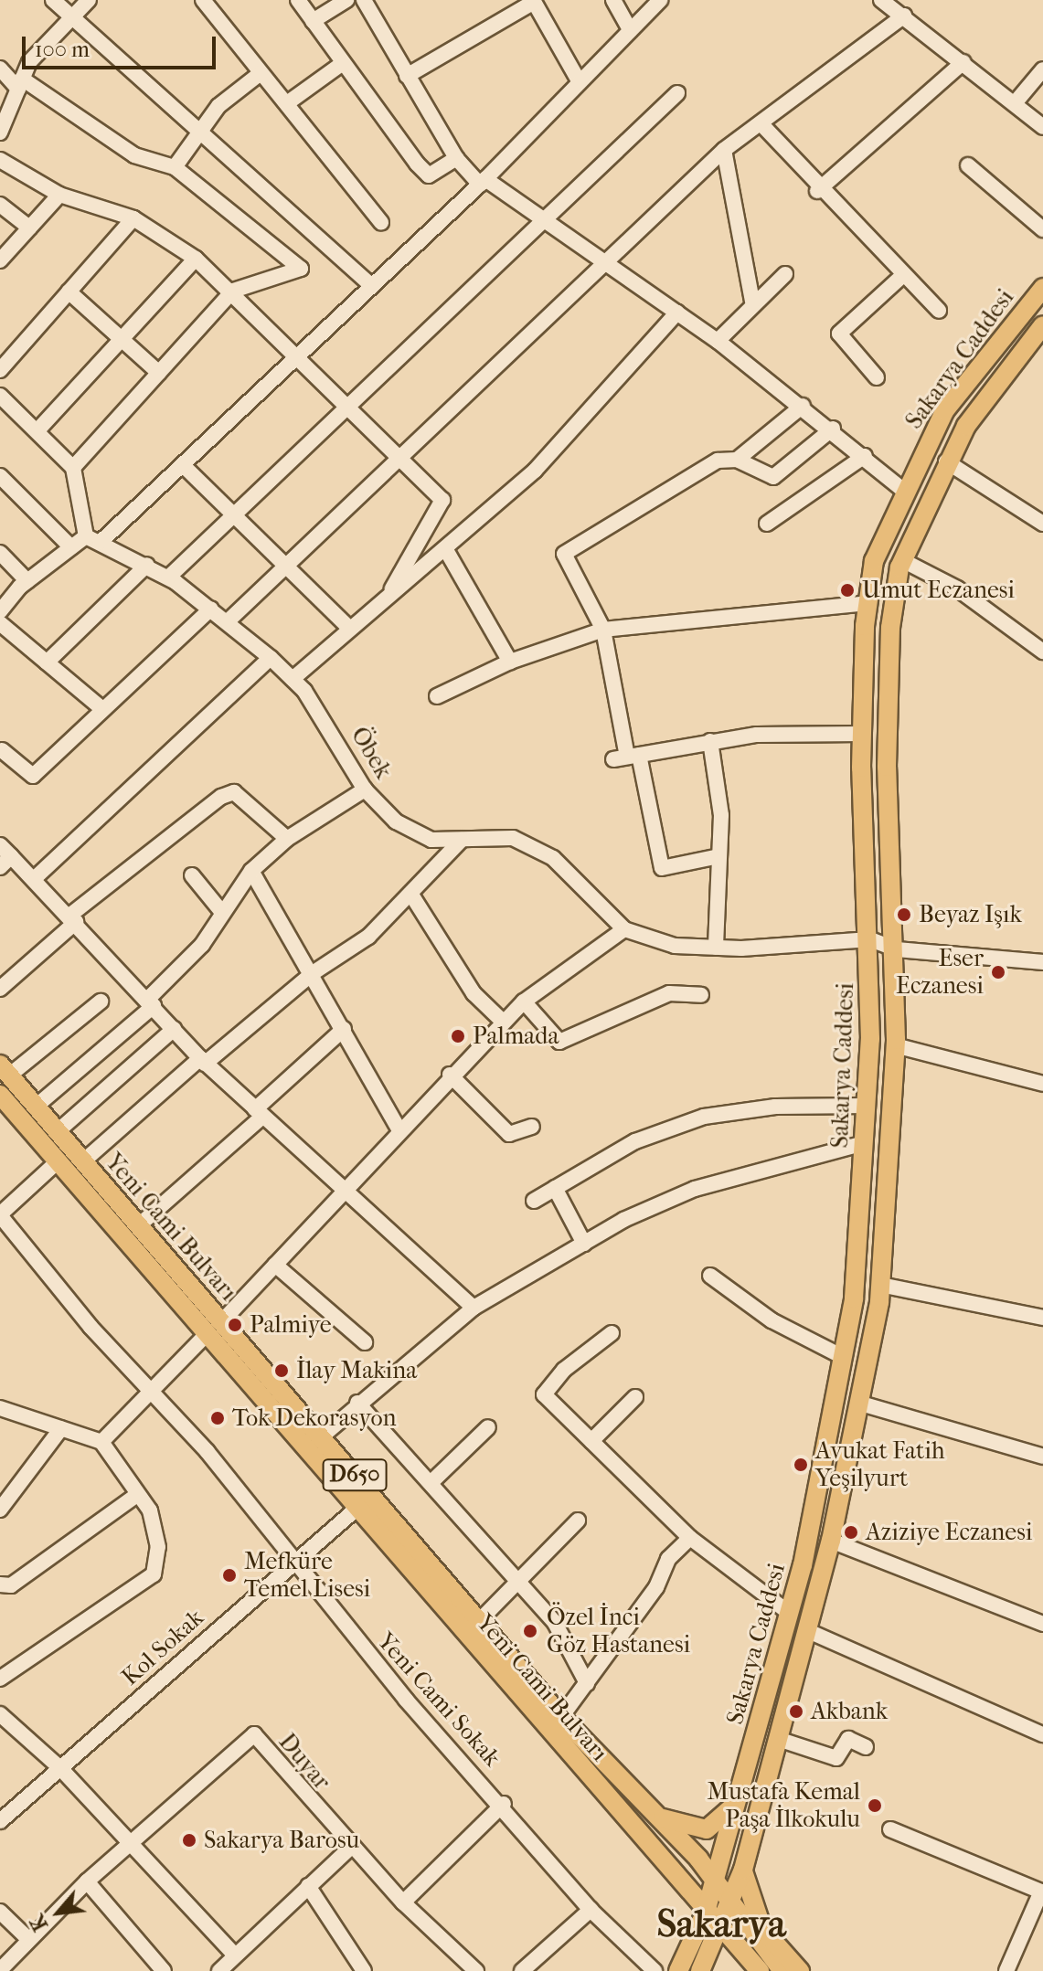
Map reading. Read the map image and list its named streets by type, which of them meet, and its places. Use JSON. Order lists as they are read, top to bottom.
{
  "streets": {
    "main road": ["Sakarya Caddesi", "Yeni Cami Bulvarı", "D650"],
    "street": [
      "Öbek",
      "Kol Sokak",
      "Yeni Cami Sokak",
      "Duyar"
    ]
  },
  "crossings": [
    ["Sakarya Caddesi", "Öbek"],
    ["Sakarya Caddesi", "Yeni Cami Bulvarı"],
    ["Yeni Cami Bulvarı", "Kol Sokak"],
    ["Kol Sokak", "Yeni Cami Sokak"]
  ],
  "districts": ["Sakarya"],
  "places": [
    "Umut Eczanesi",
    "Beyaz Işık",
    "Eser Eczanesi",
    "Palmada",
    "Palmiye",
    "İlay Makina",
    "Tok Dekorasyon",
    "Avukat Fatih Yeşilyurt",
    "Aziziye Eczanesi",
    "Mefküre Temel Lisesi",
    "Özel İnci Göz Hastanesi",
    "Akbank",
    "Mustafa Kemal Paşa İlkokulu",
    "Sakarya Barosu"
  ],
  "scale_bar": "100 m",
  "north": "bottom left"
}
